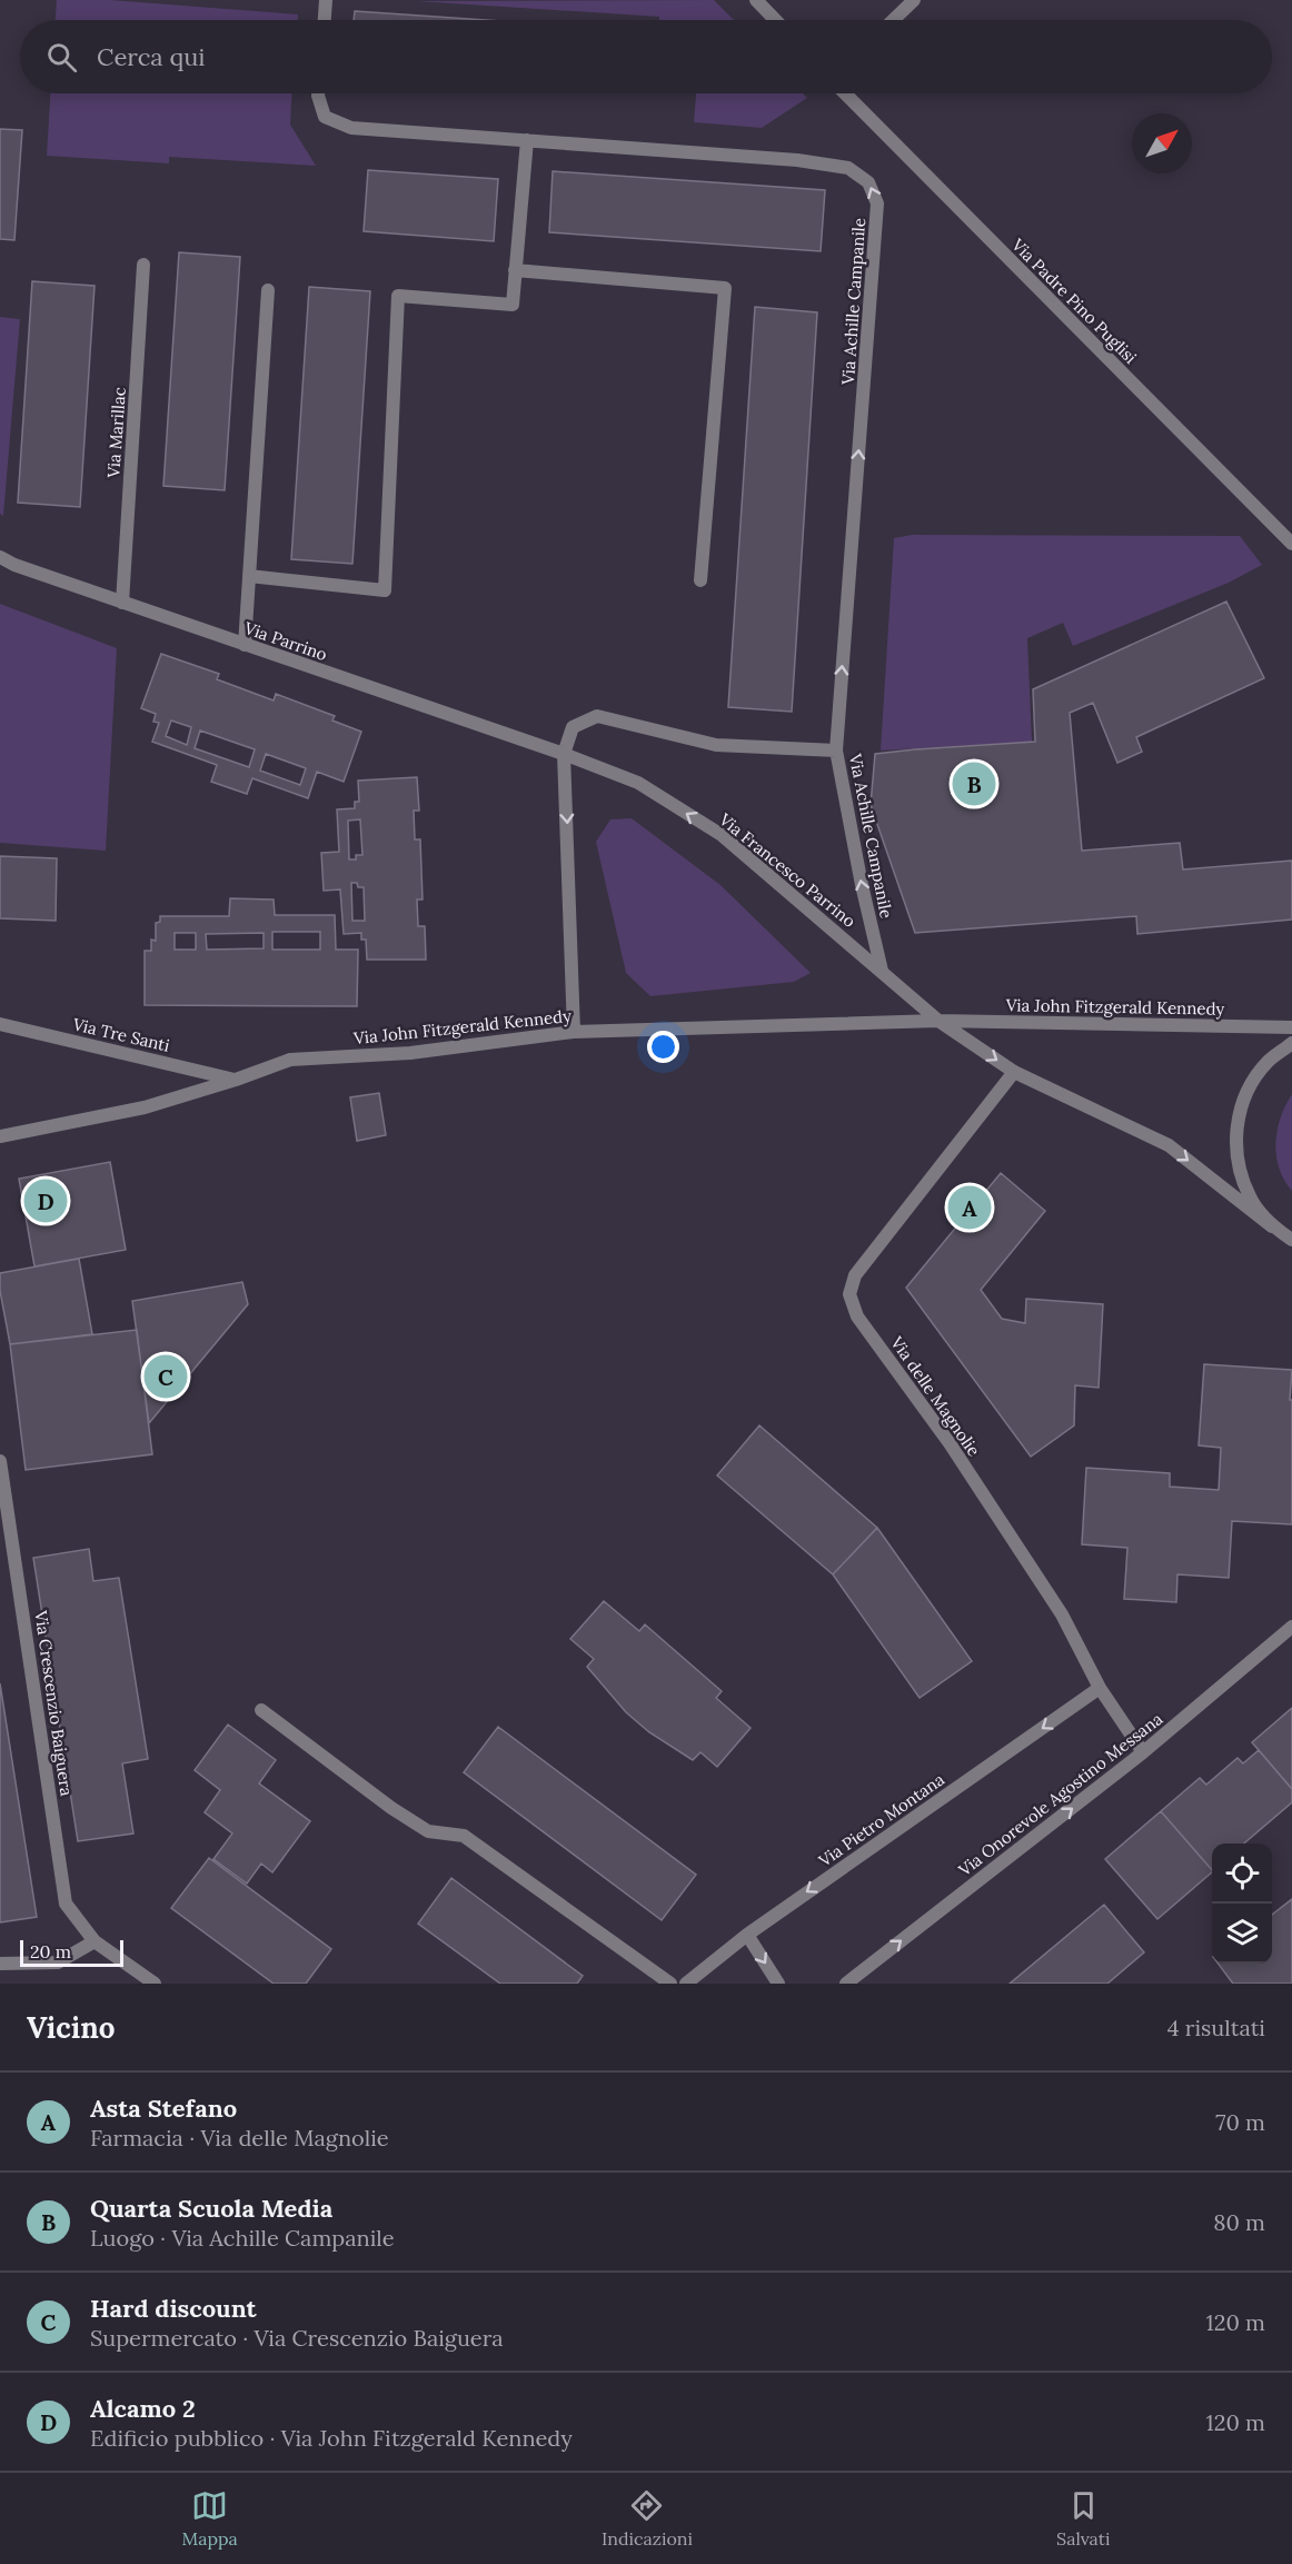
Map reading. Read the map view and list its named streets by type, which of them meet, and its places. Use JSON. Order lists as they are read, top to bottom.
{
  "streets": {
    "street": [
      "Via Achille Campanile",
      "Via Padre Pino Puglisi",
      "Via Marillac",
      "Via Parrino",
      "Via Francesco Parrino",
      "Via John Fitzgerald Kennedy",
      "Via Tre Santi",
      "Via delle Magnolie",
      "Via Crescenzio Baiguera",
      "Via Onorevole Agostino Messana",
      "Via Pietro Montana"
    ]
  },
  "crossings": [
    ["Via Achille Campanile", "Via Francesco Parrino"],
    ["Via Marillac", "Via Parrino"],
    ["Via Parrino", "Via Francesco Parrino"],
    ["Via Francesco Parrino", "Via John Fitzgerald Kennedy"],
    ["Via John Fitzgerald Kennedy", "Via Tre Santi"],
    ["Via delle Magnolie", "Via Onorevole Agostino Messana"],
    ["Via delle Magnolie", "Via Pietro Montana"]
  ],
  "one_way": ["Via Francesco Parrino", "Via Onorevole Agostino Messana", "Via Pietro Montana"],
  "scale_bar": "20 m",
  "north": "top right",
  "page": {
    "search": "Cerca qui",
    "pins": [
      "B",
      "D",
      "A",
      "C"
    ],
    "scale": "20 m",
    "heading": ["Vicino", "4 risultati"],
    "list": [
      {
        "mark": "A",
        "name": "Asta Stefano",
        "note": "Farmacia · Via delle Magnolie",
        "value": "70 m"
      },
      {
        "mark": "B",
        "name": "Quarta Scuola Media",
        "note": "Luogo · Via Achille Campanile",
        "value": "80 m"
      },
      {
        "mark": "C",
        "name": "Hard discount",
        "note": "Supermercato · Via Crescenzio Baiguera",
        "value": "120 m"
      },
      {
        "mark": "D",
        "name": "Alcamo 2",
        "note": "Edificio pubblico · Via John Fitzgerald Kennedy",
        "value": "120 m"
      }
    ],
    "nav": ["Mappa", "Indicazioni", "Salvati"]
  }
}
